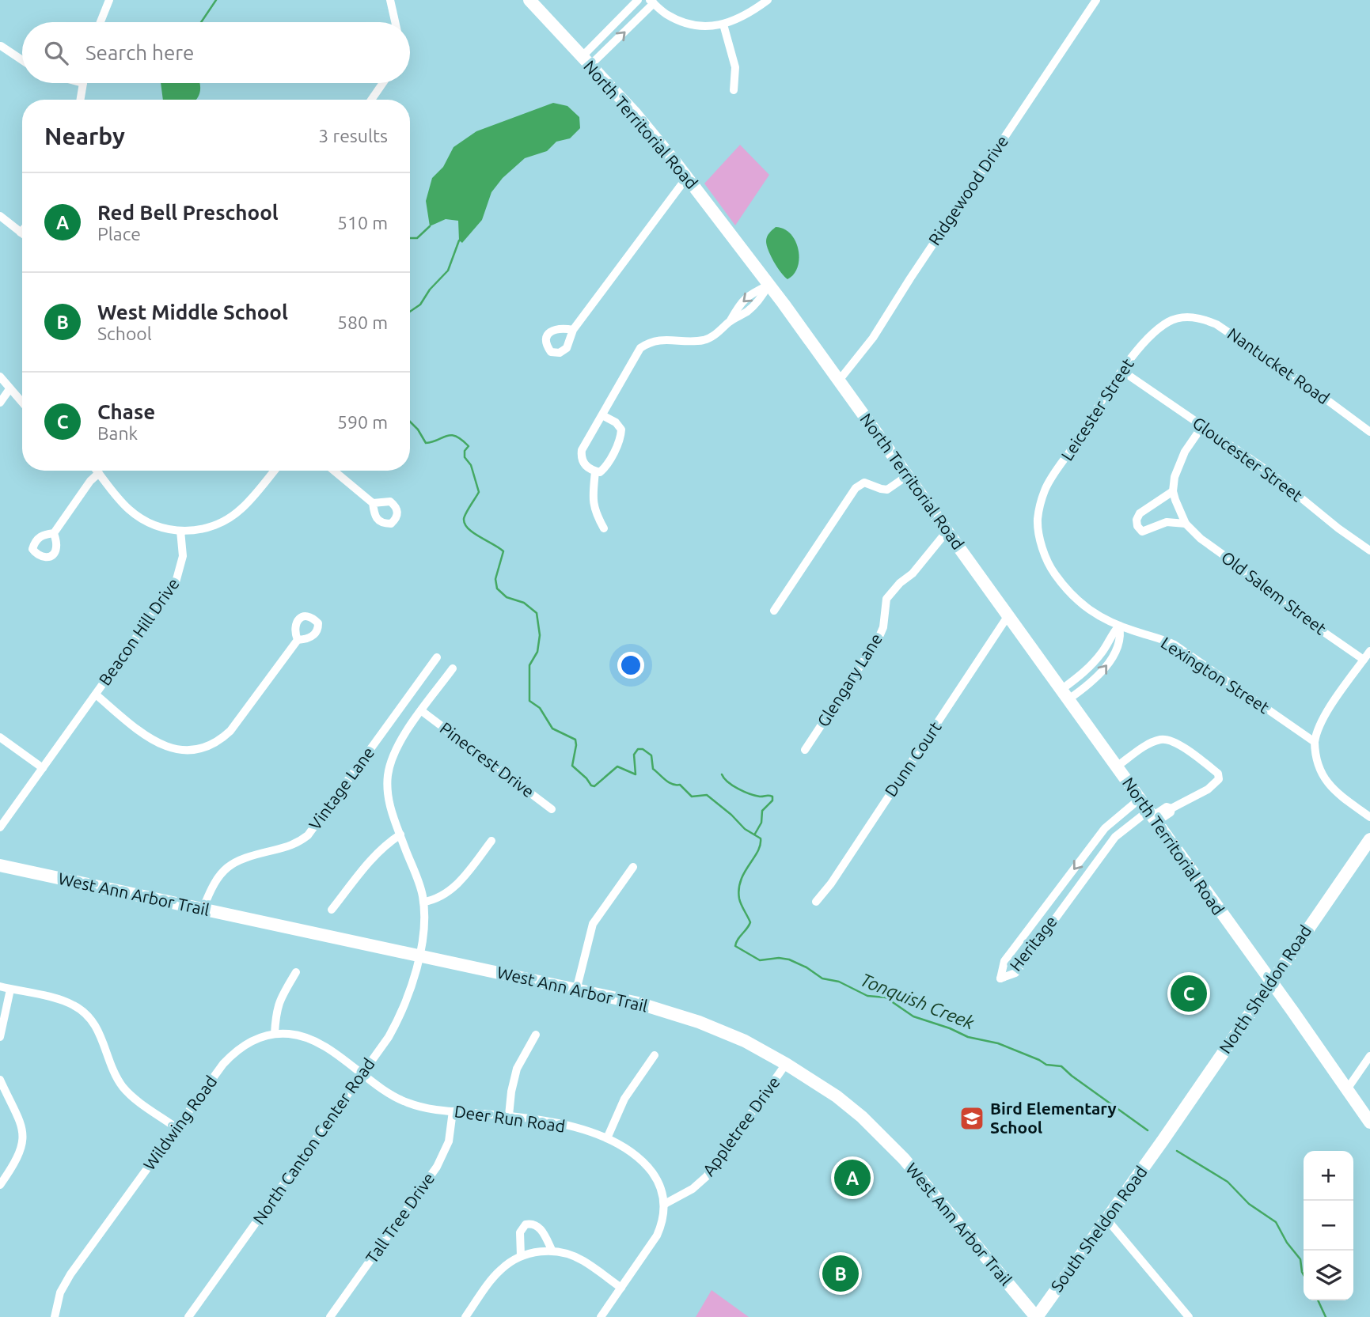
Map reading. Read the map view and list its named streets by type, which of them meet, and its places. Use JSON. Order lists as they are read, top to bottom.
{
  "streets": {
    "main road": [
      "North Territorial Road",
      "West Ann Arbor Trail",
      "North Sheldon Road",
      "South Sheldon Road"
    ],
    "street": [
      "Ridgewood Drive",
      "Nantucket Road",
      "Leicester Street",
      "Gloucester Street",
      "Old Salem Street",
      "Beacon Hill Drive",
      "Lexington Street",
      "Glengary Lane",
      "Dunn Court",
      "Pinecrest Drive",
      "Vintage Lane",
      "Heritage",
      "Deer Run Road",
      "Wildwing Road",
      "Appletree Drive",
      "North Canton Center Road",
      "Tall Tree Drive"
    ]
  },
  "crossings": [
    ["North Territorial Road", "Ridgewood Drive"],
    ["North Territorial Road", "Glengary Lane"],
    ["North Territorial Road", "Dunn Court"],
    ["North Territorial Road", "Heritage"],
    ["North Territorial Road", "North Sheldon Road"],
    ["Nantucket Road", "Leicester Street"],
    ["Leicester Street", "Gloucester Street"],
    ["Leicester Street", "Lexington Street"],
    ["Pinecrest Drive", "West Ann Arbor Trail"],
    ["Pinecrest Drive", "North Canton Center Road"],
    ["Vintage Lane", "West Ann Arbor Trail"],
    ["West Ann Arbor Trail", "Appletree Drive"],
    ["West Ann Arbor Trail", "North Canton Center Road"],
    ["West Ann Arbor Trail", "South Sheldon Road"],
    ["North Sheldon Road", "South Sheldon Road"],
    ["Deer Run Road", "Wildwing Road"],
    ["Deer Run Road", "Appletree Drive"],
    ["Deer Run Road", "North Canton Center Road"],
    ["Deer Run Road", "Tall Tree Drive"],
    ["Wildwing Road", "North Canton Center Road"]
  ],
  "water": ["Tonquish Creek"],
  "places": {
    "school or university": ["Bird Elementary School"]
  },
  "page": {
    "search": "Search here",
    "heading": ["Nearby", "3 results"],
    "list": [
      {
        "mark": "A",
        "name": "Red Bell Preschool",
        "note": "Place",
        "value": "510 m"
      },
      {
        "mark": "B",
        "name": "West Middle School",
        "note": "School",
        "value": "580 m"
      },
      {
        "mark": "C",
        "name": "Chase",
        "note": "Bank",
        "value": "590 m"
      }
    ],
    "pins": ["C", "A", "B"],
    "map_buttons": ["+", "−"]
  }
}
